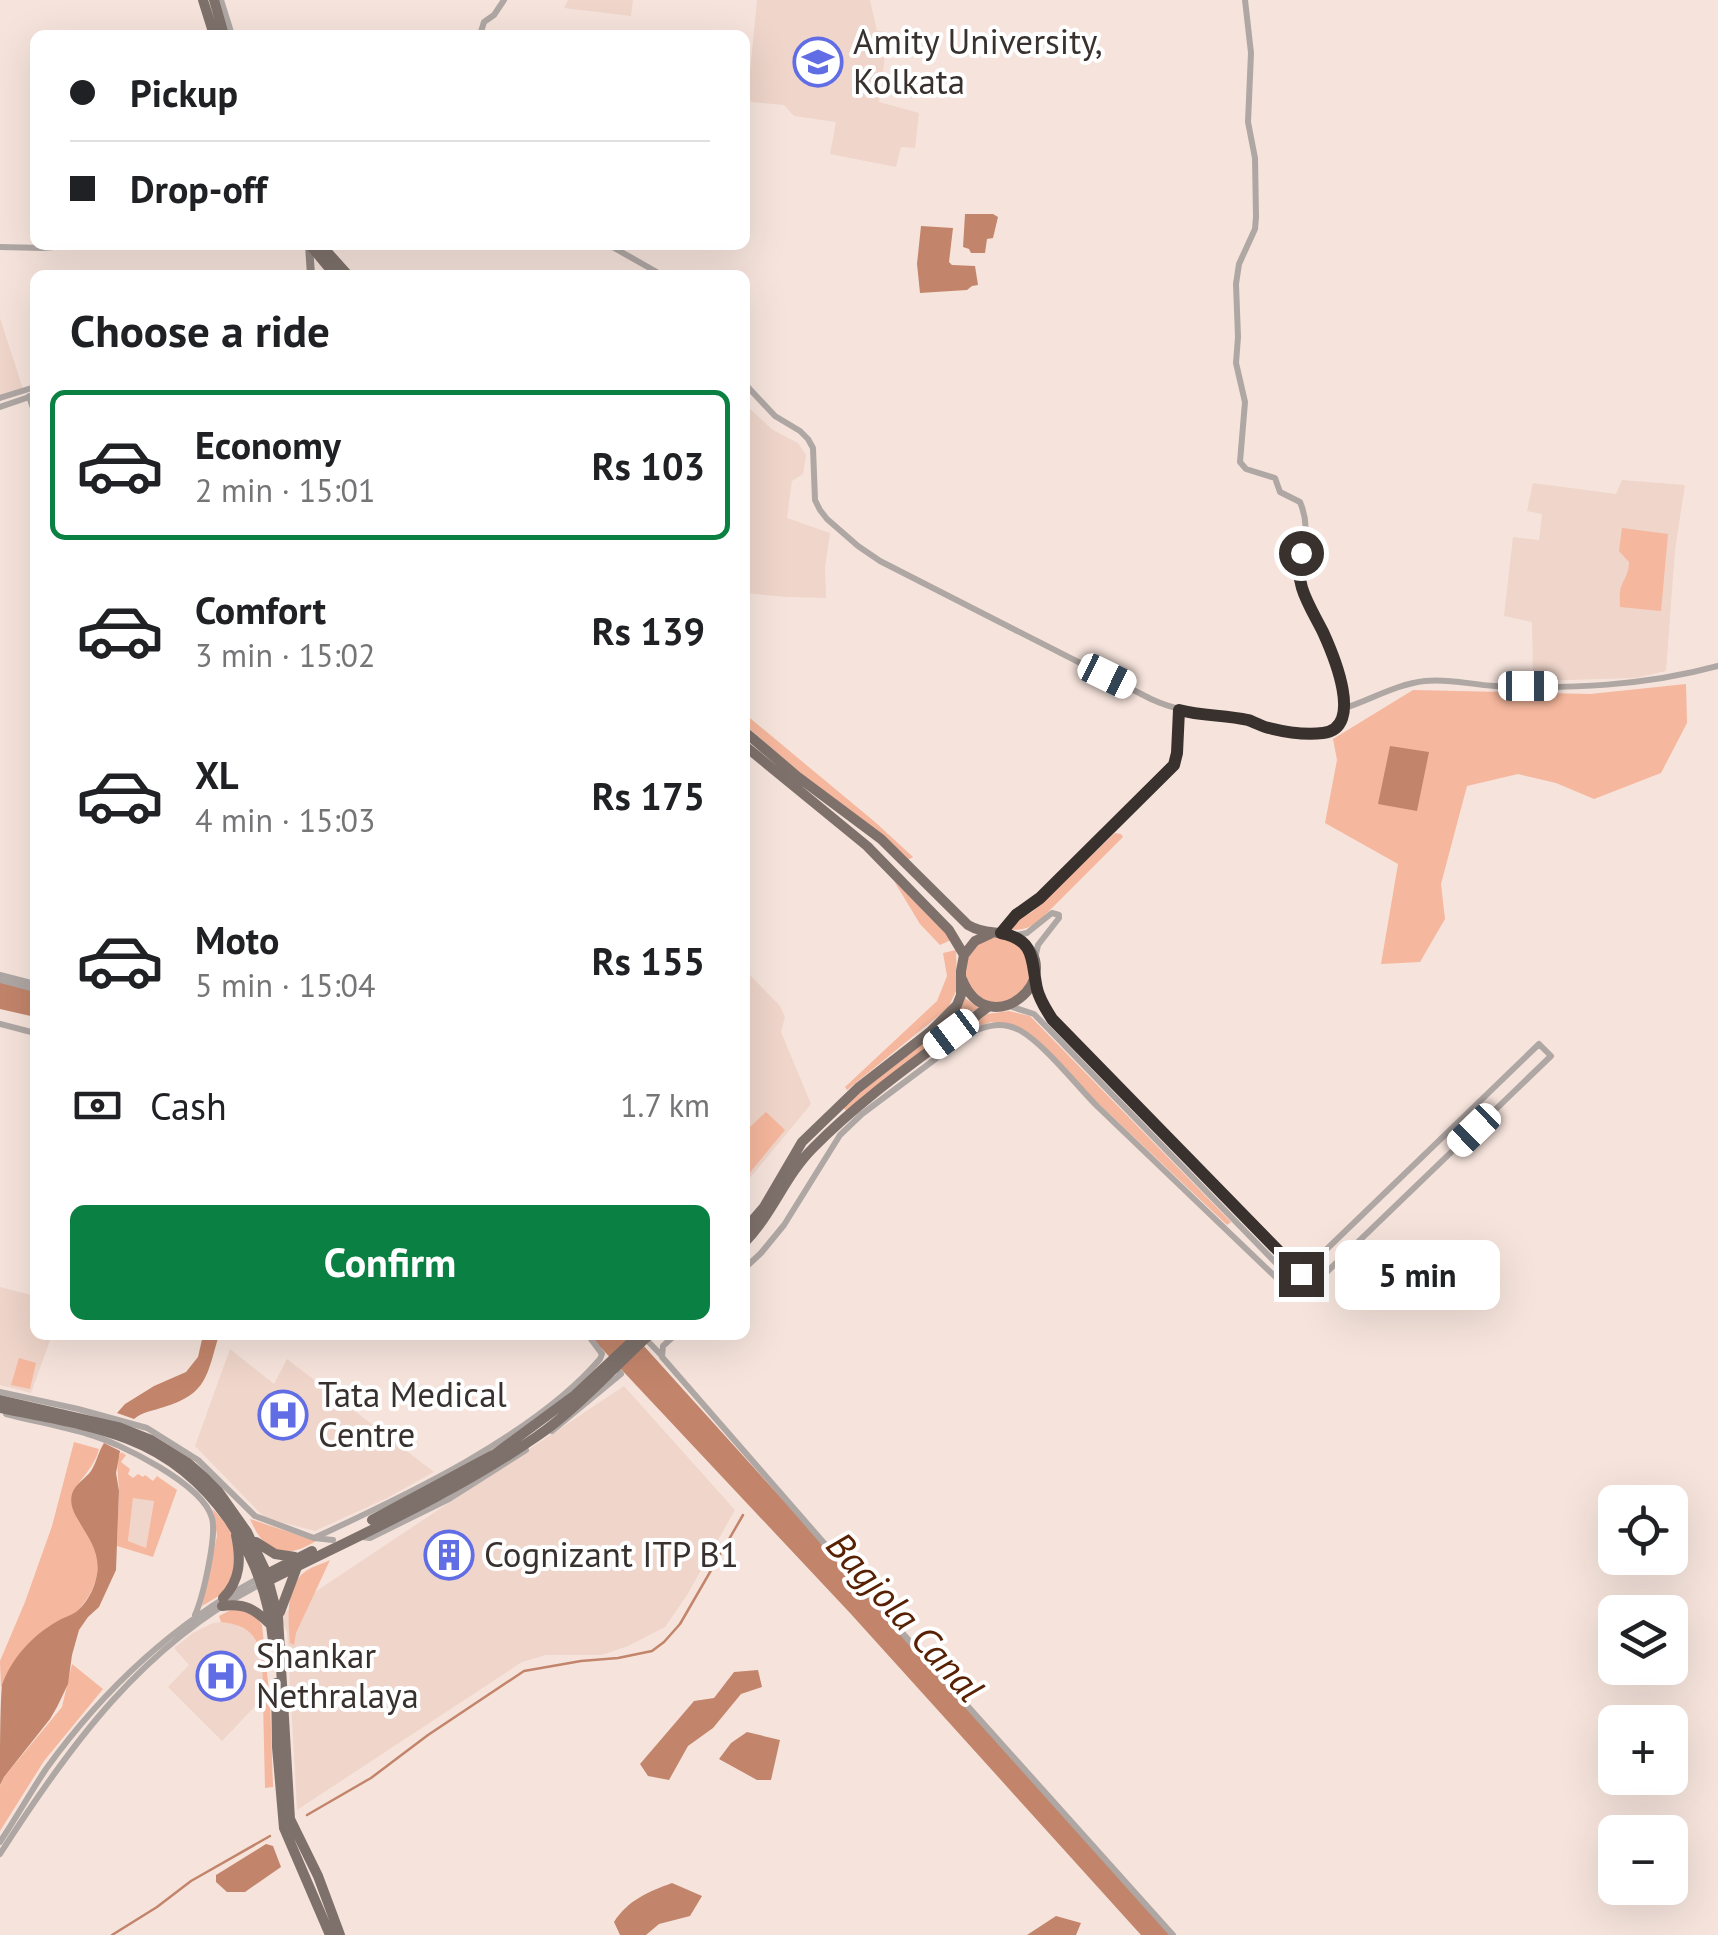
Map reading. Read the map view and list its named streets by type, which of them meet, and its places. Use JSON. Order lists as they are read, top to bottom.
{
  "water": ["Bagjola Canal"],
  "places": {
    "school or university": ["Amity University, Kolkata"],
    "hospital": ["Tata Medical Centre", "Shankar Nethralaya"],
    "building": ["Cognizant ITP B1"]
  },
  "page": {
    "banner": ["Pickup", "Drop-off"],
    "heading": "Choose a ride",
    "list": [
      {
        "name": "Economy",
        "note": "2 min · 15:01",
        "value": "Rs 103"
      },
      {
        "name": "Comfort",
        "note": "3 min · 15:02",
        "value": "Rs 139"
      },
      {
        "name": "XL",
        "note": "4 min · 15:03",
        "value": "Rs 175"
      },
      {
        "name": "Moto",
        "note": "5 min · 15:04",
        "value": "Rs 155"
      }
    ],
    "pay": ["Cash", "1.7 km"],
    "buttons": "Confirm",
    "bubble": "5 min",
    "map_buttons": ["+", "−"]
  }
}
